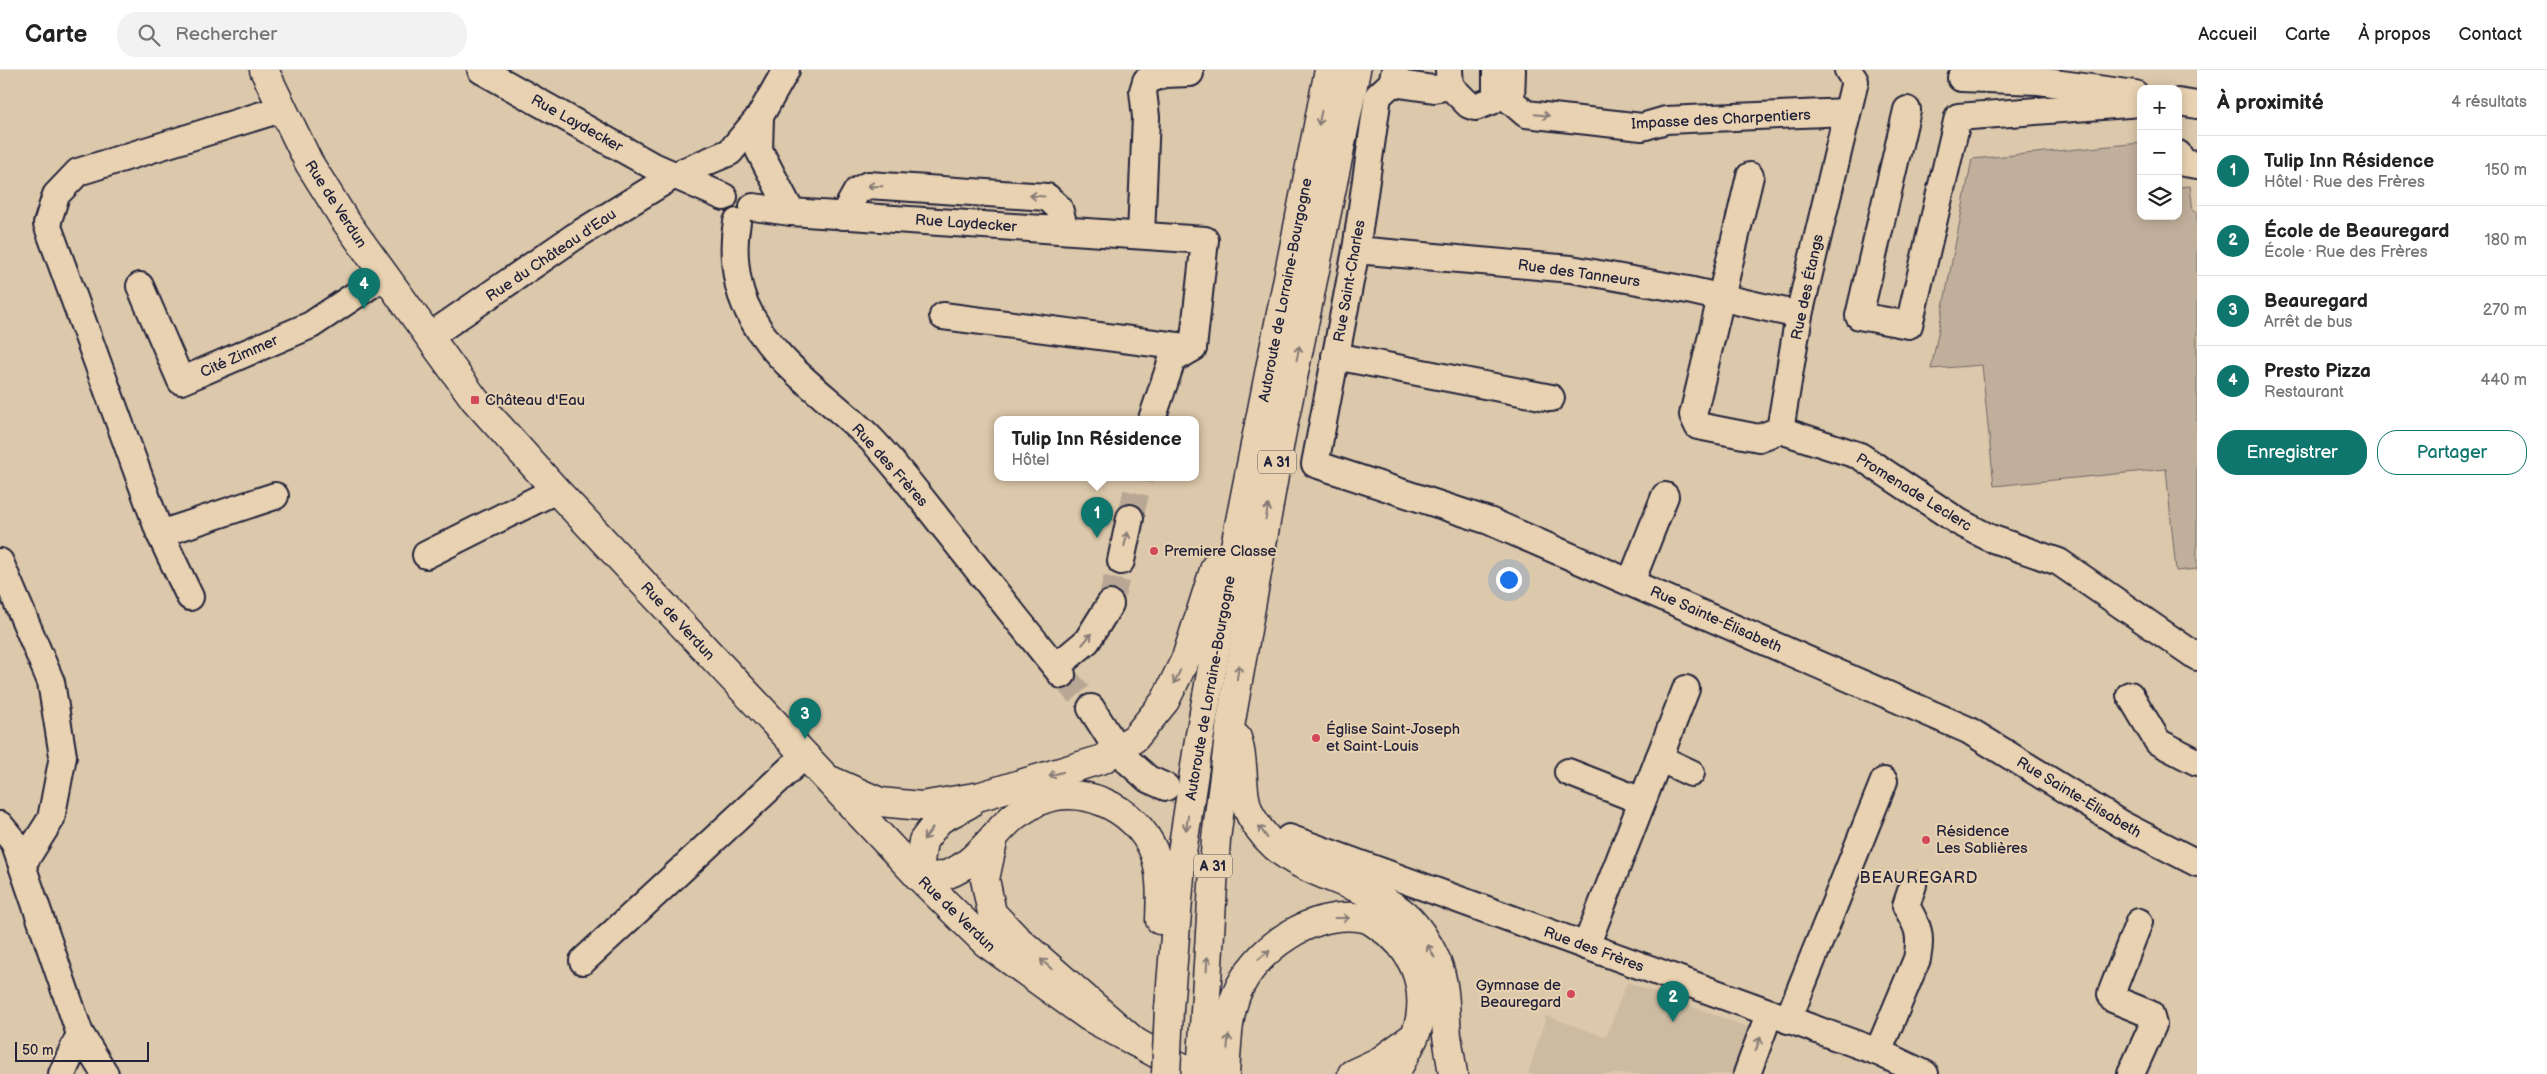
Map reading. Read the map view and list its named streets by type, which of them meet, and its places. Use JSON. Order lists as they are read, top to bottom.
{
  "streets": {
    "main road": ["Rue de Verdun", "Autoroute de Lorraine-Bourgogne", "A 31"],
    "street": [
      "Impasse des Charpentiers",
      "Rue Laydecker",
      "Rue du Château d'Eau",
      "Rue des Tanneurs",
      "Rue Saint-Charles",
      "Rue des Étangs",
      "Cité Zimmer",
      "Rue des Frères",
      "Promenade Leclerc",
      "Rue Sainte-Élisabeth"
    ]
  },
  "crossings": [
    ["Impasse des Charpentiers", "Rue des Étangs"],
    ["Rue Laydecker", "Rue du Château d'Eau"],
    ["Rue Laydecker", "Rue des Frères"],
    ["Rue de Verdun", "Rue du Château d'Eau"],
    ["Rue de Verdun", "Cité Zimmer"],
    ["Rue des Tanneurs", "Rue Saint-Charles"],
    ["Rue des Tanneurs", "Rue des Étangs"],
    ["Rue Saint-Charles", "Rue Sainte-Élisabeth"],
    ["Rue des Étangs", "Promenade Leclerc"]
  ],
  "one_way": ["Impasse des Charpentiers", "Rue des Frères"],
  "districts": ["BEAUREGARD"],
  "places": {
    "transit": ["Château d'Eau"],
    "other": [
      "Premiere Classe",
      "Église Saint-Joseph et Saint-Louis",
      "Résidence Les Sablières",
      "Gymnase de Beauregard"
    ]
  },
  "scale_bar": "50 m",
  "page": {
    "header": "Carte",
    "search": "Rechercher",
    "nav": [
      "Accueil",
      "Carte",
      "À propos",
      "Contact"
    ],
    "heading": ["À proximité", "4 résultats"],
    "map_buttons": ["+", "−"],
    "list": [
      {
        "mark": "1",
        "name": "Tulip Inn Résidence",
        "note": "Hôtel · Rue des Frères",
        "value": "150 m"
      },
      {
        "mark": "2",
        "name": "École de Beauregard",
        "note": "École · Rue des Frères",
        "value": "180 m"
      },
      {
        "mark": "3",
        "name": "Beauregard",
        "note": "Arrêt de bus",
        "value": "270 m"
      },
      {
        "mark": "4",
        "name": "Presto Pizza",
        "note": "Restaurant",
        "value": "440 m"
      }
    ],
    "pins": [
      "4",
      "1",
      "3",
      "2"
    ],
    "buttons": ["Enregistrer", "Partager"],
    "popup": ["Tulip Inn Résidence", "Hôtel"],
    "scale": "50 m"
  }
}
